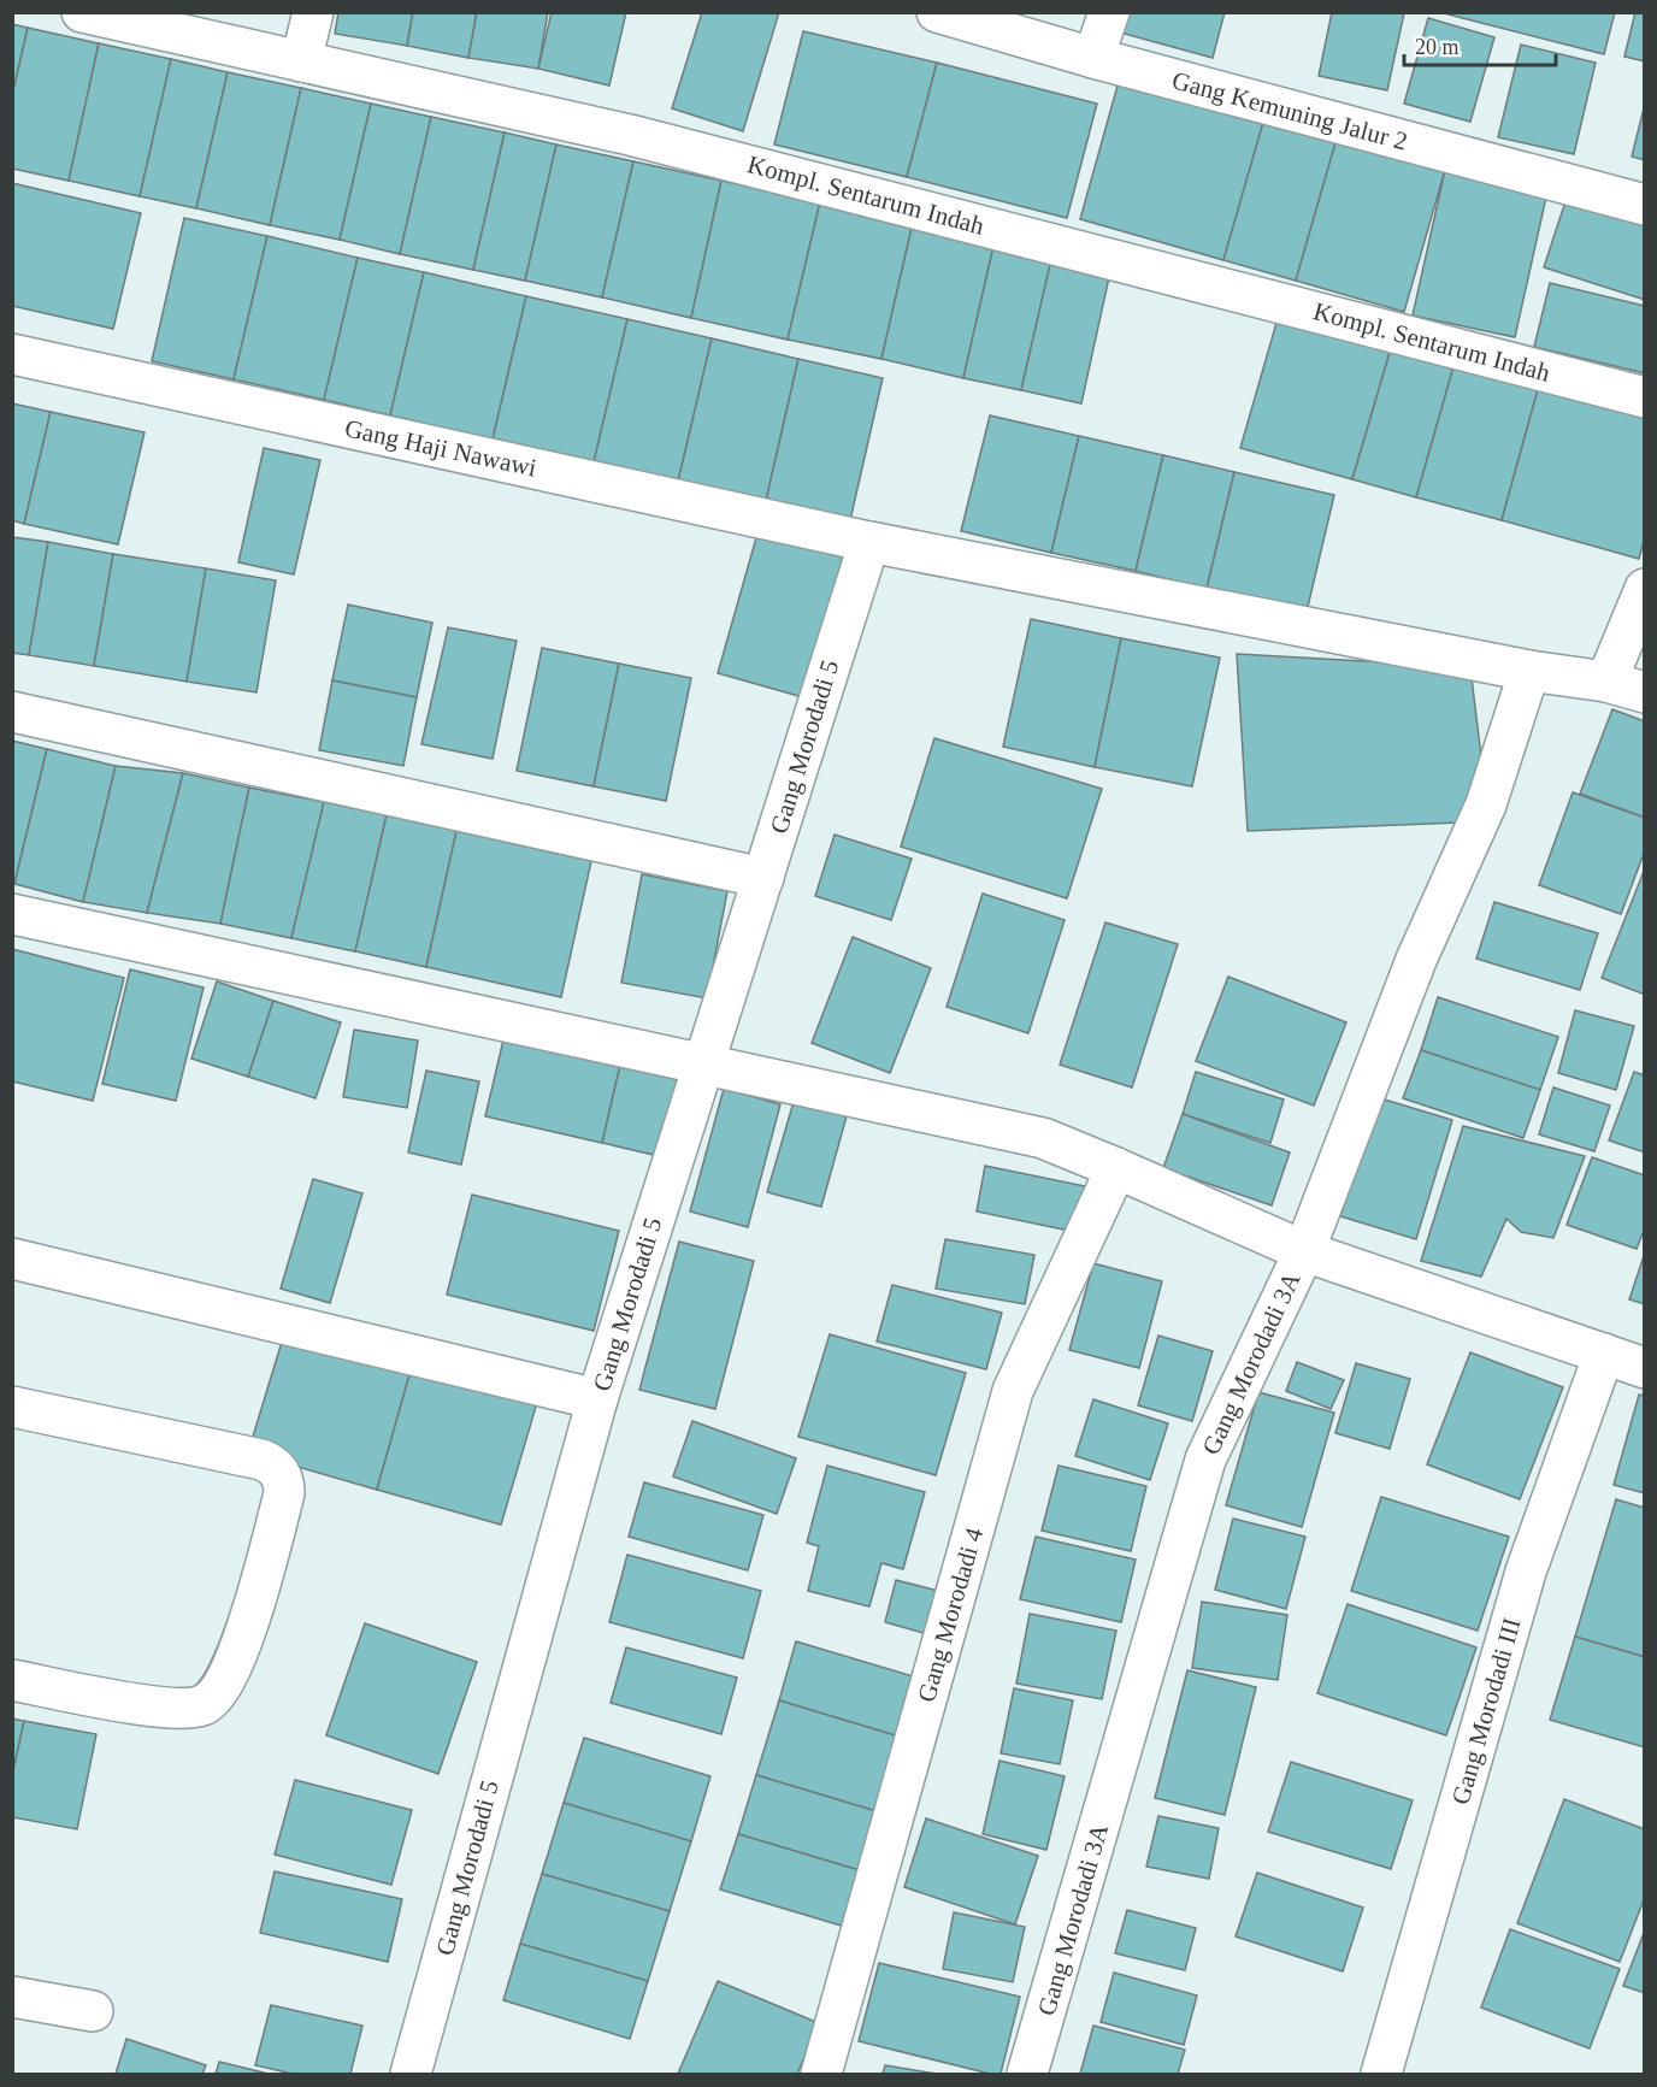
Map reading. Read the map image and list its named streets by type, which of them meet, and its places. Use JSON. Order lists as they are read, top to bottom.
{
  "streets": {
    "street": [
      "Gang Kemuning Jalur 2",
      "Kompl. Sentarum Indah",
      "Gang Haji Nawawi",
      "Gang Morodadi 5",
      "Gang Morodadi 3A",
      "Gang Morodadi 4",
      "Gang Morodadi III"
    ]
  },
  "crossings": [
    ["Gang Haji Nawawi", "Gang Morodadi 5"],
    ["Gang Haji Nawawi", "Gang Morodadi 3A"]
  ],
  "scale_bar": "20 m"
}
